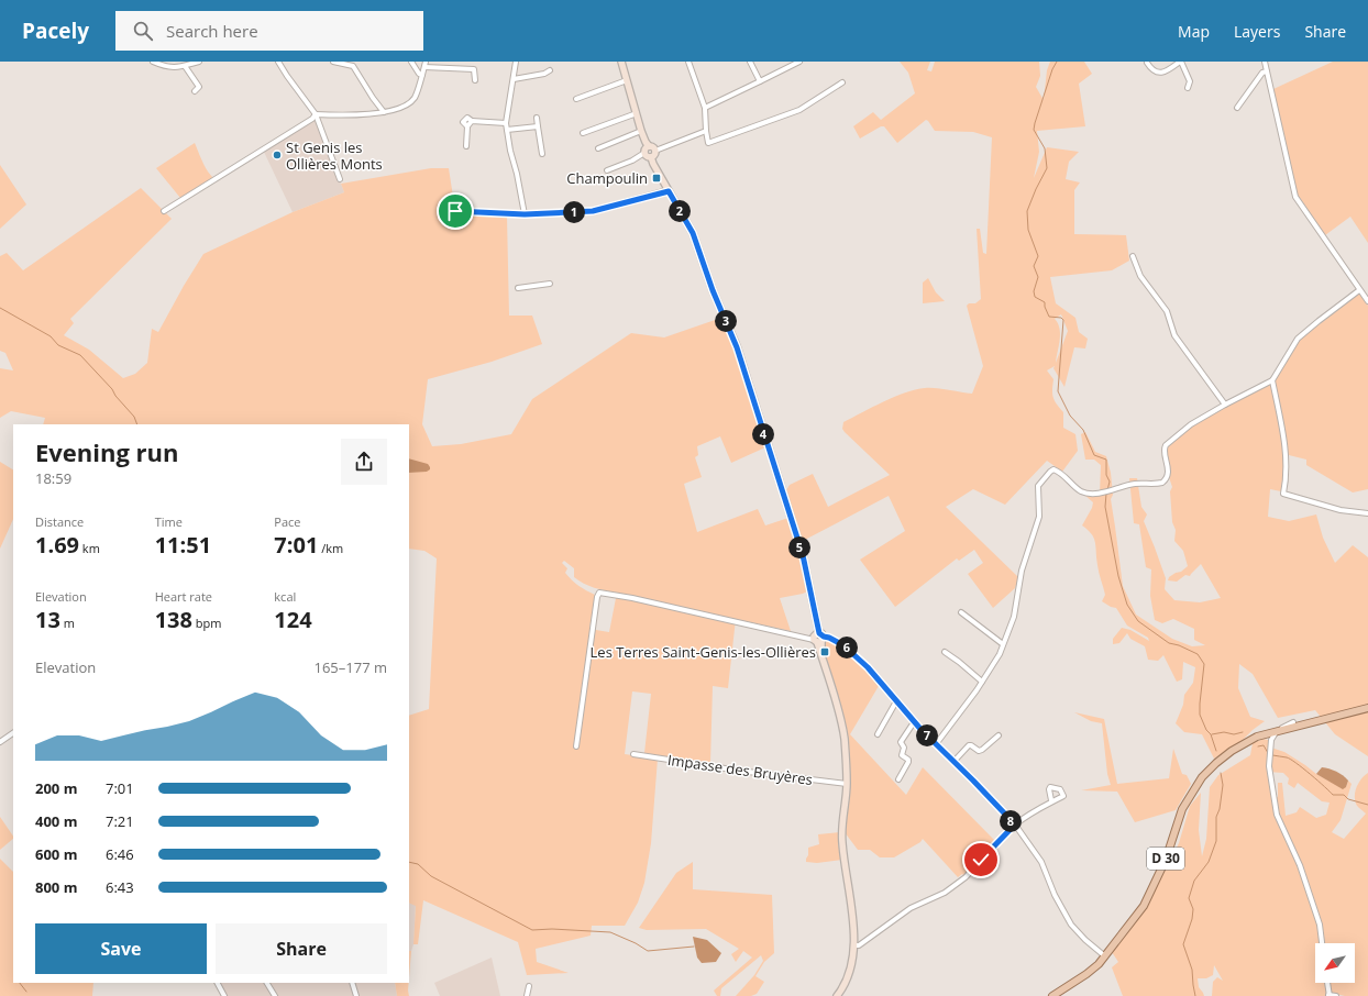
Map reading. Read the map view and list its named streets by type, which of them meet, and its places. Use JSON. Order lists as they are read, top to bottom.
{
  "streets": {
    "main road": ["D 30"],
    "street": ["Impasse des Bruyères"]
  },
  "places": {
    "other": ["St Genis les Ollières Monts"],
    "transit": ["Champoulin", "Les Terres Saint-Genis-les-Ollières"]
  },
  "north": "bottom left",
  "page": {
    "header": "Pacely",
    "search": "Search here",
    "nav": ["Map", "Layers", "Share"],
    "pins": [
      "2",
      "1",
      "3",
      "4",
      "5",
      "6",
      "7",
      "8"
    ],
    "heading": ["Evening run", "18:59"],
    "stats": [
      ["Distance", "1.69 km"],
      ["Time", "11:51"],
      ["Pace", "7:01 /km"],
      ["Elevation", "13 m"],
      ["Heart rate", "138 bpm"],
      ["kcal", "124"]
    ],
    "chart": ["Elevation", "165–177 m"],
    "list": [
      {
        "name": "200 m",
        "note": "7:01"
      },
      {
        "name": "400 m",
        "note": "7:21"
      },
      {
        "name": "600 m",
        "note": "6:46"
      },
      {
        "name": "800 m",
        "note": "6:43"
      }
    ],
    "buttons": ["Save", "Share"]
  }
}
